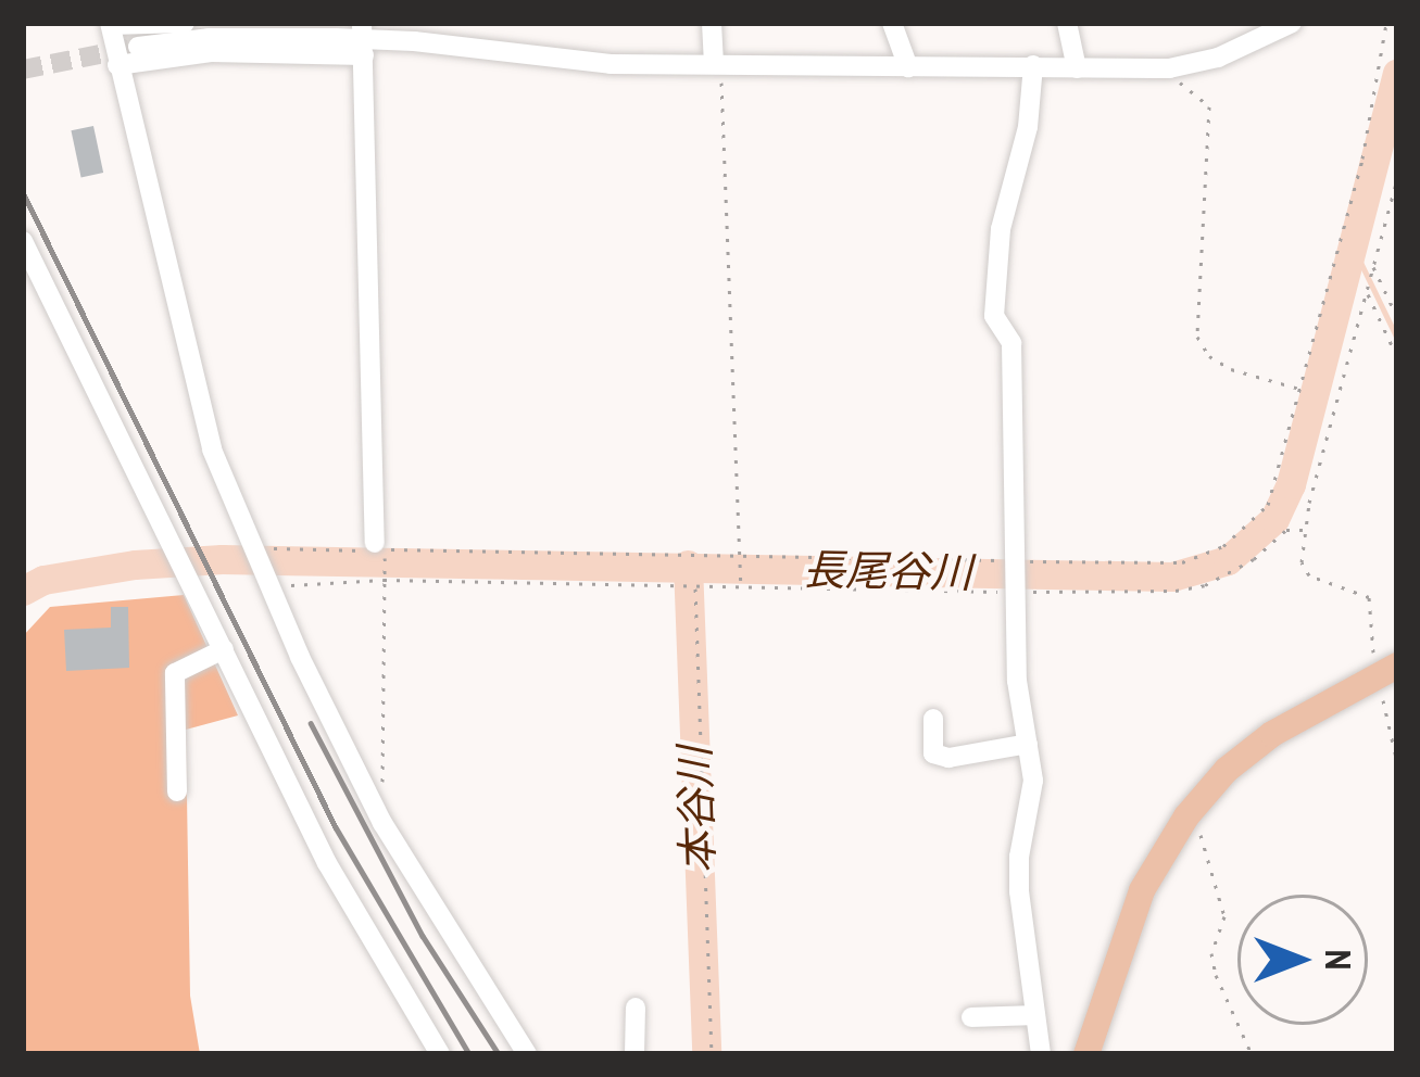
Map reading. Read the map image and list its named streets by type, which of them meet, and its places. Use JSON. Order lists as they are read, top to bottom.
{
  "water": ["長尾谷川", "本谷川"],
  "north": "right"
}
